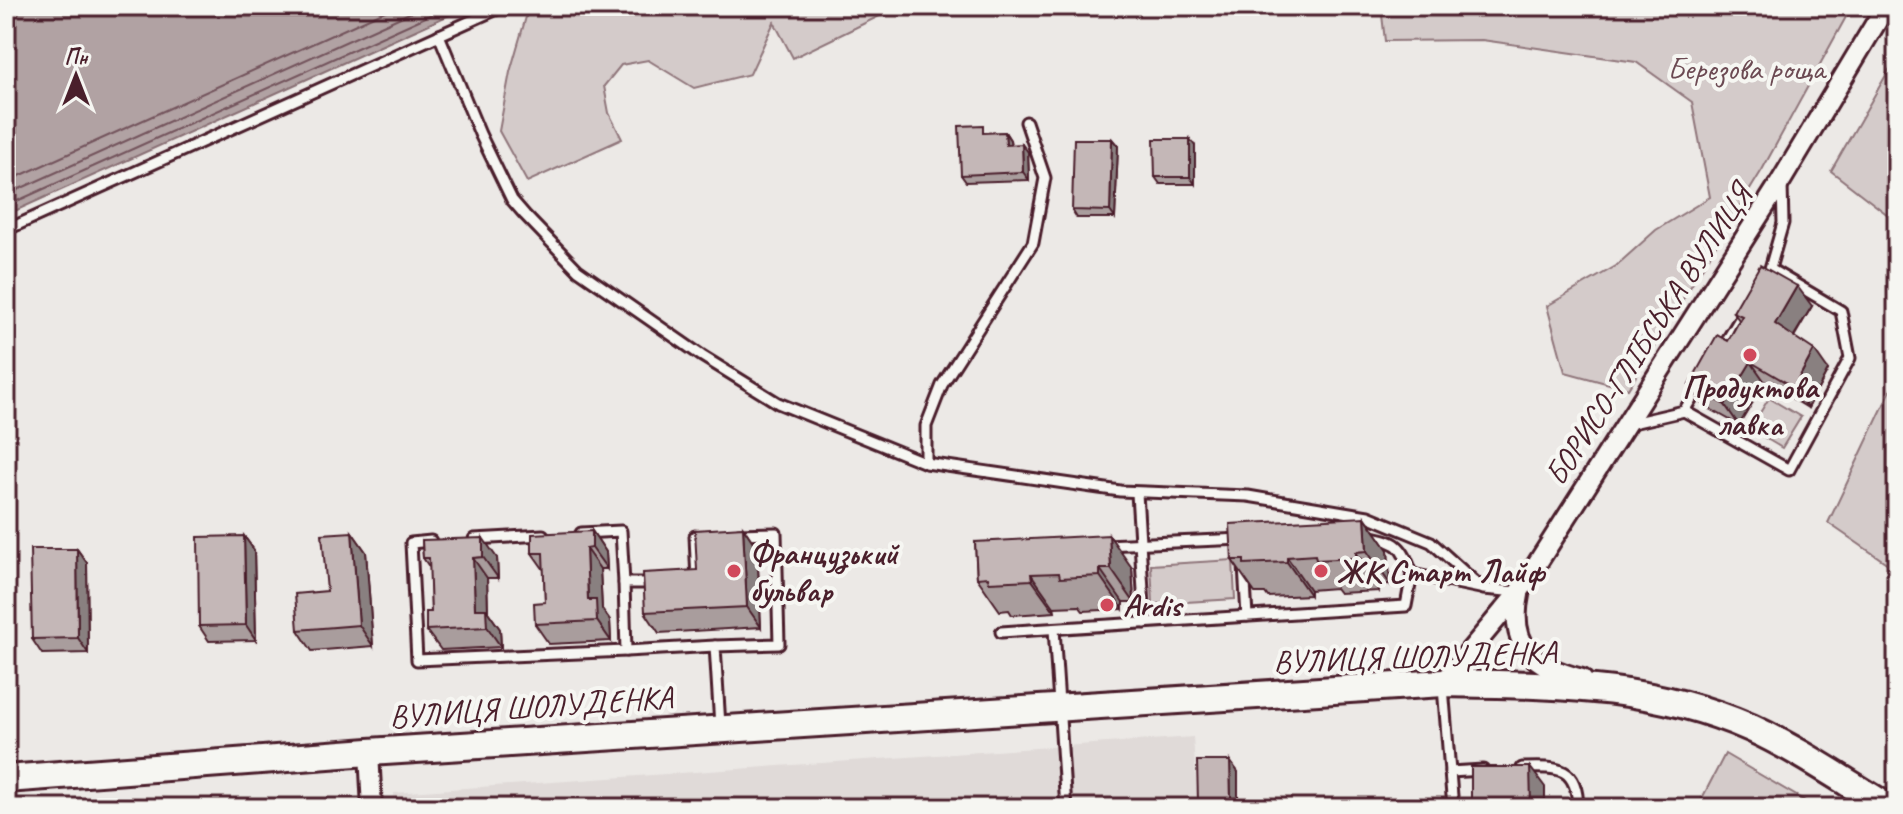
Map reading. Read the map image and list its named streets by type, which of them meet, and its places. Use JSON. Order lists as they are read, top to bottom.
{
  "streets": {
    "main road": ["ВУЛИЦЯ ШОЛУДЕНКА"],
    "street": ["БОРИСО-ГЛІБСЬКА ВУЛИЦЯ"]
  },
  "crossings": [
    ["БОРИСО-ГЛІБСЬКА ВУЛИЦЯ", "ВУЛИЦЯ ШОЛУДЕНКА"]
  ],
  "parks": ["Березова роща"],
  "places": [
    "Продуктова лавка",
    "Французький бульвар",
    "ЖК Старт Лайф",
    "Ardis"
  ],
  "north": "top"
}
